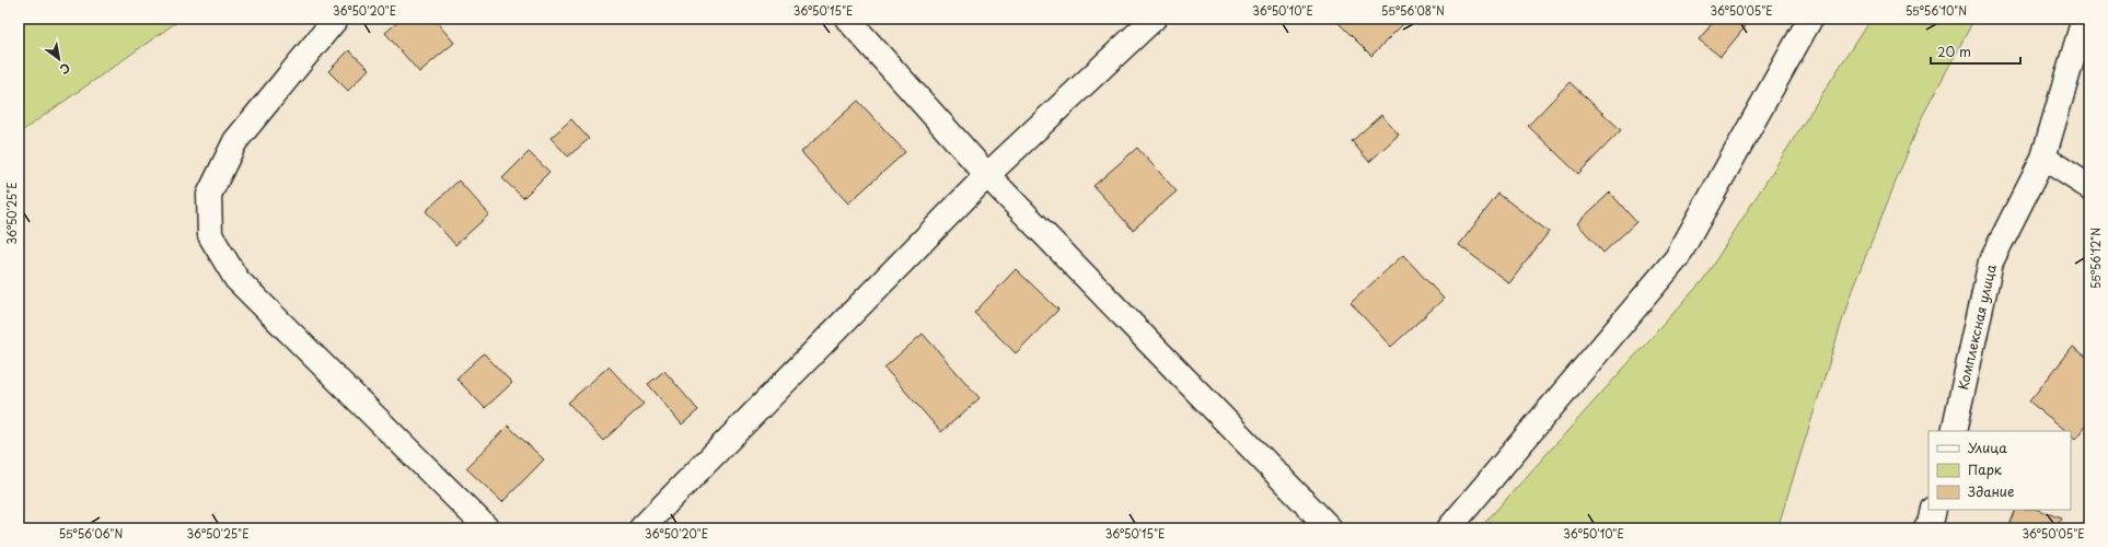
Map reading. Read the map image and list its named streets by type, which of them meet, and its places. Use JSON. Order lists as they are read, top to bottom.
{
  "streets": {
    "street": ["Комплексная улица"]
  },
  "legend": ["Улица", "Парк", "Здание"],
  "scale_bar": "20 m",
  "north": "bottom right",
  "coordinates": [
    "36°50'20\"E",
    "36°50'15\"E",
    "36°50'10\"E",
    "55°56'08\"N",
    "36°50'05\"E",
    "55°56'10\"N",
    "36°50'25\"E",
    "55°56'12\"N",
    "55°56'06\"N"
  ]
}
